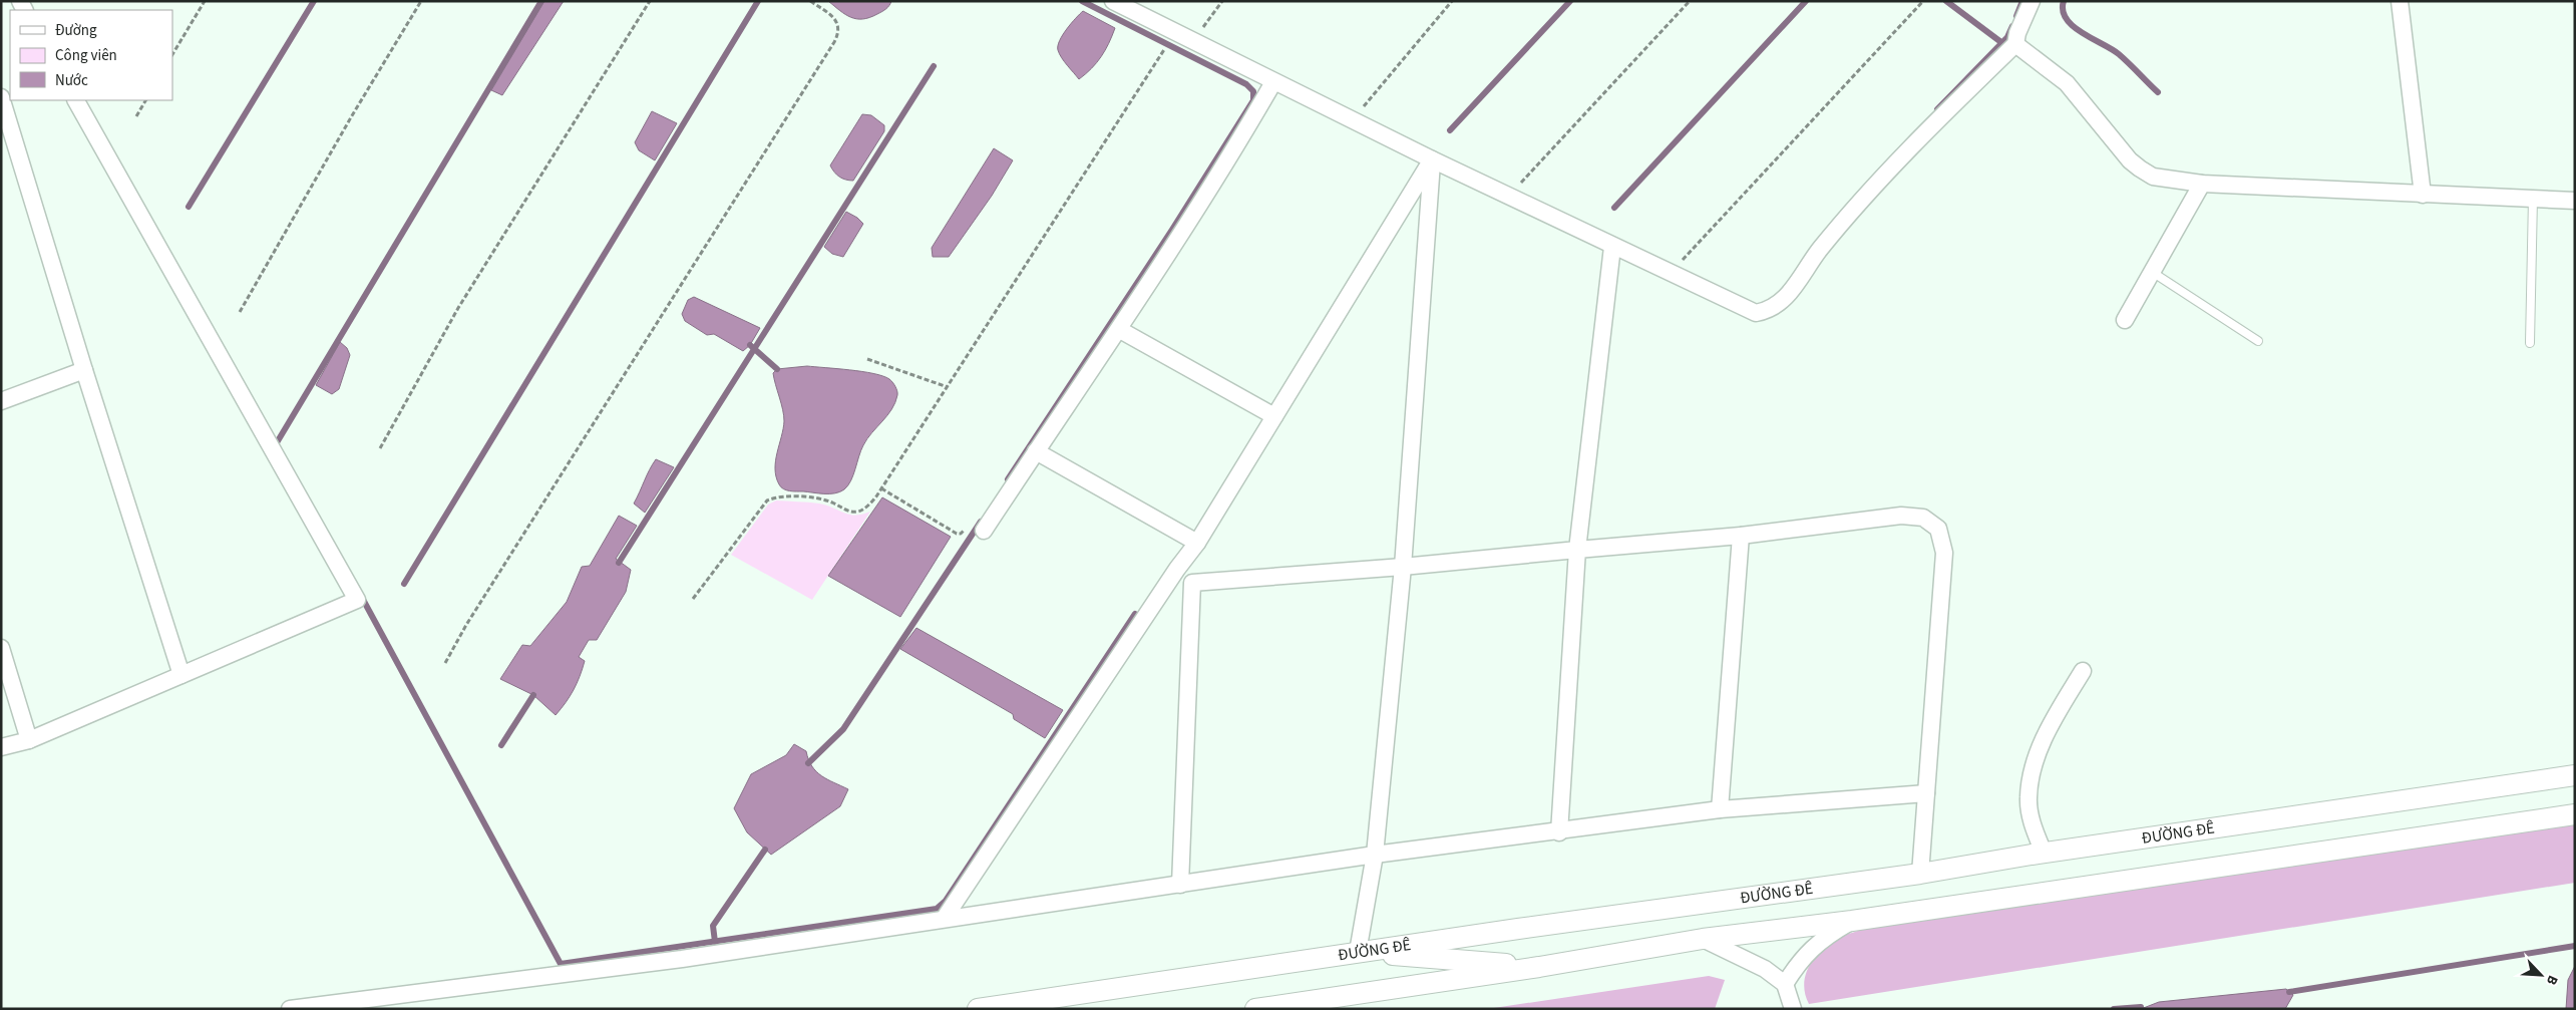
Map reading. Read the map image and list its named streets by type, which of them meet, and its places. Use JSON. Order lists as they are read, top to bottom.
{
  "streets": {
    "street": ["ĐƯỜNG ĐÊ"]
  },
  "legend": ["Đường", "Công viên", "Nước"],
  "north": "bottom right"
}
